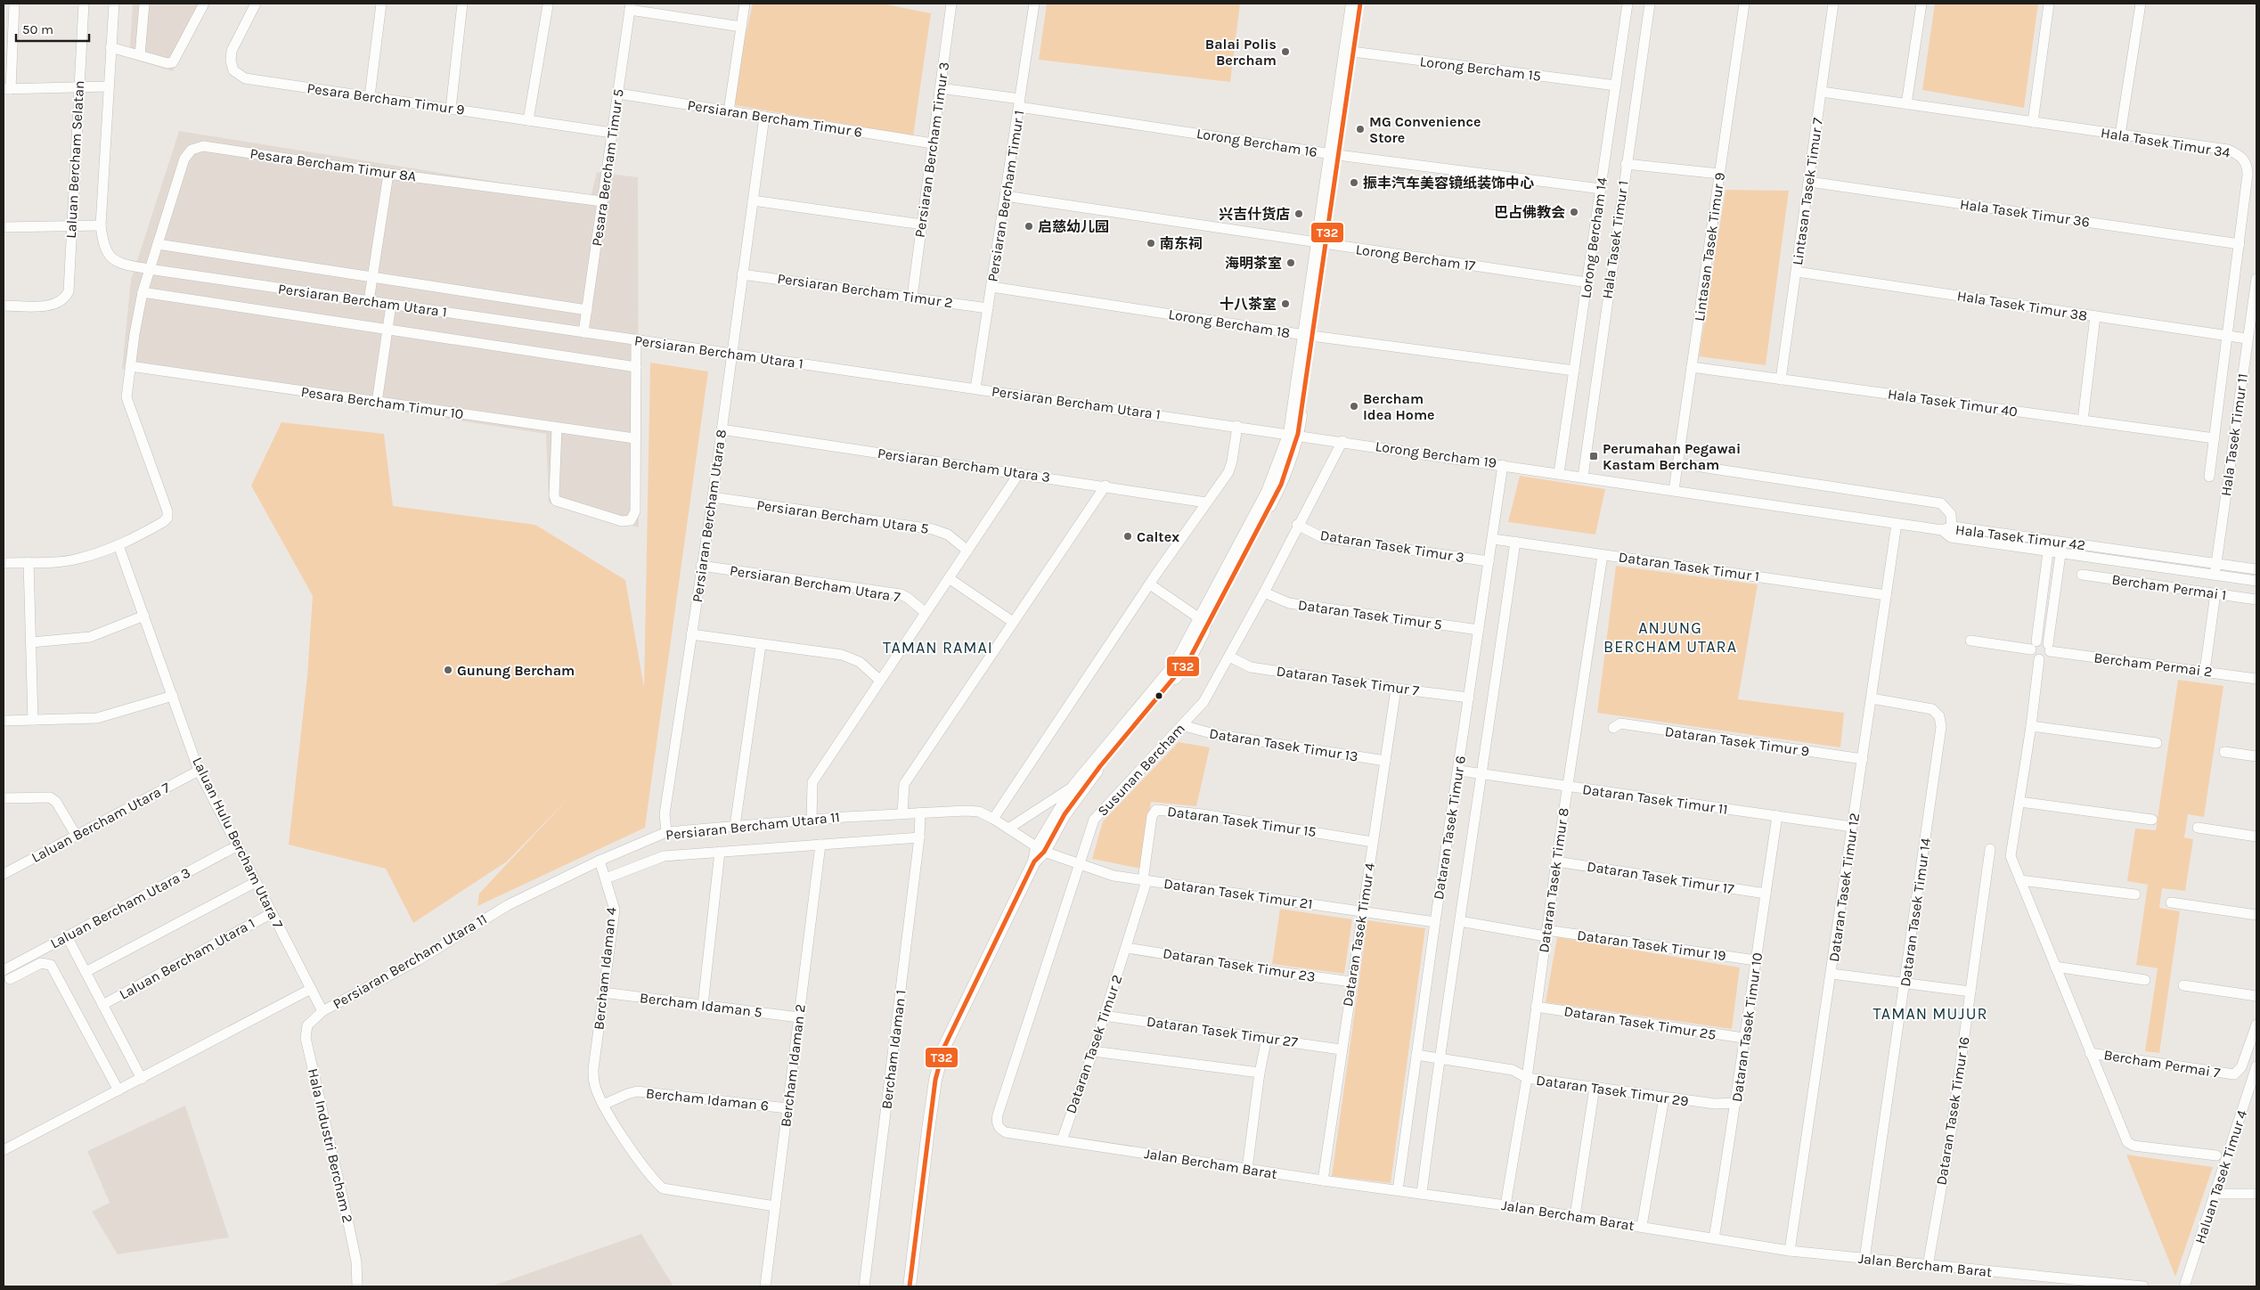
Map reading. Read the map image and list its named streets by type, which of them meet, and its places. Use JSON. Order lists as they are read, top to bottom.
{
  "streets": {
    "street": [
      "Lorong Bercham 15",
      "Pesara Bercham Timur 9",
      "Persiaran Bercham Timur 6",
      "Lorong Bercham 16",
      "Hala Tasek Timur 34",
      "Persiaran Bercham Timur 3",
      "Laluan Bercham Selatan",
      "Pesara Bercham Timur 8A",
      "Pesara Bercham Timur 5",
      "Lintasan Tasek Timur 7",
      "Persiaran Bercham Timur 1",
      "Hala Tasek Timur 36",
      "Lorong Bercham 14",
      "Hala Tasek Timur 1",
      "Lintasan Tasek Timur 9",
      "Lorong Bercham 17",
      "Persiaran Bercham Timur 2",
      "Persiaran Bercham Utara 1",
      "Hala Tasek Timur 38",
      "Lorong Bercham 18",
      "Pesara Bercham Timur 10",
      "Hala Tasek Timur 40",
      "Hala Tasek Timur 11",
      "Lorong Bercham 19",
      "Persiaran Bercham Utara 3",
      "Persiaran Bercham Utara 8",
      "Persiaran Bercham Utara 5",
      "Hala Tasek Timur 42",
      "Dataran Tasek Timur 3",
      "Dataran Tasek Timur 1",
      "Persiaran Bercham Utara 7",
      "Bercham Permai 1",
      "Dataran Tasek Timur 5",
      "Bercham Permai 2",
      "Dataran Tasek Timur 7",
      "Dataran Tasek Timur 9",
      "Dataran Tasek Timur 13",
      "Susunan Bercham",
      "Dataran Tasek Timur 11",
      "Dataran Tasek Timur 15",
      "Laluan Bercham Utara 7",
      "Persiaran Bercham Utara 11",
      "Dataran Tasek Timur 6",
      "Laluan Hulu Bercham Utara 7",
      "Dataran Tasek Timur 17",
      "Dataran Tasek Timur 8",
      "Dataran Tasek Timur 12",
      "Dataran Tasek Timur 21",
      "Laluan Bercham Utara 3",
      "Dataran Tasek Timur 14",
      "Dataran Tasek Timur 4",
      "Dataran Tasek Timur 19",
      "Laluan Bercham Utara 1",
      "Dataran Tasek Timur 23",
      "Bercham Idaman 4",
      "Bercham Idaman 5",
      "Dataran Tasek Timur 25",
      "Dataran Tasek Timur 10",
      "Dataran Tasek Timur 27",
      "Dataran Tasek Timur 2",
      "Bercham Idaman 1",
      "Bercham Permai 7",
      "Bercham Idaman 2",
      "Dataran Tasek Timur 29",
      "Bercham Idaman 6",
      "Dataran Tasek Timur 16",
      "Hala Industri Bercham 2",
      "Jalan Bercham Barat",
      "Haluan Tasek Timur 4"
    ]
  },
  "crossings": [
    ["Lorong Bercham 15", "Lorong Bercham 14"],
    ["Pesara Bercham Timur 9", "Pesara Bercham Timur 5"],
    ["Persiaran Bercham Timur 6", "Persiaran Bercham Timur 3"],
    ["Persiaran Bercham Timur 6", "Pesara Bercham Timur 5"],
    ["Persiaran Bercham Timur 6", "Persiaran Bercham Utara 8"],
    ["Lorong Bercham 16", "Persiaran Bercham Timur 3"],
    ["Lorong Bercham 16", "Persiaran Bercham Timur 1"],
    ["Lorong Bercham 16", "Lorong Bercham 14"],
    ["Hala Tasek Timur 34", "Lintasan Tasek Timur 7"],
    ["Hala Tasek Timur 34", "Hala Tasek Timur 36"],
    ["Hala Tasek Timur 34", "Hala Tasek Timur 38"],
    ["Hala Tasek Timur 34", "Hala Tasek Timur 40"],
    ["Persiaran Bercham Timur 3", "Persiaran Bercham Timur 2"],
    ["Pesara Bercham Timur 8A", "Pesara Bercham Timur 5"],
    ["Pesara Bercham Timur 8A", "Persiaran Bercham Utara 1"],
    ["Pesara Bercham Timur 8A", "Pesara Bercham Timur 10"],
    ["Pesara Bercham Timur 8A", "Laluan Hulu Bercham Utara 7"],
    ["Pesara Bercham Timur 5", "Persiaran Bercham Utara 1"],
    ["Lintasan Tasek Timur 7", "Hala Tasek Timur 36"],
    ["Lintasan Tasek Timur 7", "Hala Tasek Timur 38"],
    ["Lintasan Tasek Timur 7", "Hala Tasek Timur 40"],
    ["Persiaran Bercham Timur 1", "Lorong Bercham 17"],
    ["Persiaran Bercham Timur 1", "Persiaran Bercham Timur 2"],
    ["Persiaran Bercham Timur 1", "Persiaran Bercham Utara 1"],
    ["Persiaran Bercham Timur 1", "Lorong Bercham 18"],
    ["Lorong Bercham 14", "Lorong Bercham 17"],
    ["Lorong Bercham 14", "Lorong Bercham 18"],
    ["Lorong Bercham 14", "Lorong Bercham 19"],
    ["Hala Tasek Timur 1", "Lorong Bercham 19"],
    ["Lintasan Tasek Timur 9", "Hala Tasek Timur 40"],
    ["Lintasan Tasek Timur 9", "Lorong Bercham 19"],
    ["Persiaran Bercham Timur 2", "Persiaran Bercham Utara 8"],
    ["Persiaran Bercham Utara 1", "Lorong Bercham 19"],
    ["Persiaran Bercham Utara 1", "Persiaran Bercham Utara 8"],
    ["Hala Tasek Timur 38", "Hala Tasek Timur 11"],
    ["Hala Tasek Timur 11", "Hala Tasek Timur 42"],
    ["Lorong Bercham 19", "Hala Tasek Timur 42"],
    ["Lorong Bercham 19", "Susunan Bercham"],
    ["Lorong Bercham 19", "Dataran Tasek Timur 6"],
    ["Lorong Bercham 19", "Dataran Tasek Timur 12"],
    ["Persiaran Bercham Utara 3", "Persiaran Bercham Utara 8"],
    ["Persiaran Bercham Utara 8", "Persiaran Bercham Utara 5"],
    ["Persiaran Bercham Utara 8", "Persiaran Bercham Utara 7"],
    ["Persiaran Bercham Utara 8", "Persiaran Bercham Utara 11"],
    ["Dataran Tasek Timur 3", "Susunan Bercham"],
    ["Dataran Tasek Timur 3", "Dataran Tasek Timur 6"],
    ["Dataran Tasek Timur 1", "Dataran Tasek Timur 6"],
    ["Dataran Tasek Timur 1", "Dataran Tasek Timur 8"],
    ["Dataran Tasek Timur 1", "Dataran Tasek Timur 12"],
    ["Dataran Tasek Timur 5", "Susunan Bercham"],
    ["Dataran Tasek Timur 5", "Dataran Tasek Timur 6"],
    ["Dataran Tasek Timur 7", "Susunan Bercham"],
    ["Dataran Tasek Timur 7", "Dataran Tasek Timur 6"],
    ["Dataran Tasek Timur 7", "Dataran Tasek Timur 4"],
    ["Dataran Tasek Timur 9", "Dataran Tasek Timur 12"],
    ["Dataran Tasek Timur 13", "Susunan Bercham"],
    ["Dataran Tasek Timur 13", "Dataran Tasek Timur 4"],
    ["Susunan Bercham", "Dataran Tasek Timur 21"],
    ["Susunan Bercham", "Jalan Bercham Barat"],
    ["Dataran Tasek Timur 11", "Dataran Tasek Timur 6"],
    ["Dataran Tasek Timur 11", "Dataran Tasek Timur 8"],
    ["Dataran Tasek Timur 11", "Dataran Tasek Timur 12"],
    ["Dataran Tasek Timur 11", "Dataran Tasek Timur 10"],
    ["Dataran Tasek Timur 15", "Dataran Tasek Timur 21"],
    ["Dataran Tasek Timur 15", "Dataran Tasek Timur 4"],
    ["Dataran Tasek Timur 15", "Dataran Tasek Timur 2"],
    ["Laluan Bercham Utara 7", "Laluan Hulu Bercham Utara 7"],
    ["Persiaran Bercham Utara 11", "Laluan Hulu Bercham Utara 7"],
    ["Persiaran Bercham Utara 11", "Dataran Tasek Timur 21"],
    ["Persiaran Bercham Utara 11", "Bercham Idaman 4"],
    ["Persiaran Bercham Utara 11", "Bercham Idaman 1"],
    ["Persiaran Bercham Utara 11", "Hala Industri Bercham 2"],
    ["Dataran Tasek Timur 6", "Dataran Tasek Timur 21"],
    ["Dataran Tasek Timur 6", "Dataran Tasek Timur 19"],
    ["Dataran Tasek Timur 6", "Dataran Tasek Timur 29"],
    ["Dataran Tasek Timur 6", "Jalan Bercham Barat"],
    ["Laluan Hulu Bercham Utara 7", "Laluan Bercham Utara 3"],
    ["Laluan Hulu Bercham Utara 7", "Laluan Bercham Utara 1"],
    ["Laluan Hulu Bercham Utara 7", "Hala Industri Bercham 2"],
    ["Dataran Tasek Timur 17", "Dataran Tasek Timur 8"],
    ["Dataran Tasek Timur 17", "Dataran Tasek Timur 10"],
    ["Dataran Tasek Timur 8", "Dataran Tasek Timur 19"],
    ["Dataran Tasek Timur 8", "Dataran Tasek Timur 25"],
    ["Dataran Tasek Timur 8", "Dataran Tasek Timur 29"],
    ["Dataran Tasek Timur 8", "Jalan Bercham Barat"],
    ["Dataran Tasek Timur 12", "Dataran Tasek Timur 14"],
    ["Dataran Tasek Timur 12", "Jalan Bercham Barat"],
    ["Dataran Tasek Timur 21", "Dataran Tasek Timur 4"],
    ["Dataran Tasek Timur 21", "Dataran Tasek Timur 2"],
    ["Dataran Tasek Timur 14", "Jalan Bercham Barat"],
    ["Dataran Tasek Timur 4", "Dataran Tasek Timur 23"],
    ["Dataran Tasek Timur 4", "Dataran Tasek Timur 27"],
    ["Dataran Tasek Timur 4", "Jalan Bercham Barat"],
    ["Dataran Tasek Timur 19", "Dataran Tasek Timur 10"],
    ["Dataran Tasek Timur 23", "Dataran Tasek Timur 2"],
    ["Bercham Idaman 4", "Bercham Idaman 5"],
    ["Bercham Idaman 4", "Bercham Idaman 2"],
    ["Bercham Idaman 4", "Bercham Idaman 6"],
    ["Bercham Idaman 5", "Bercham Idaman 2"],
    ["Dataran Tasek Timur 25", "Dataran Tasek Timur 10"],
    ["Dataran Tasek Timur 10", "Dataran Tasek Timur 29"],
    ["Dataran Tasek Timur 10", "Jalan Bercham Barat"],
    ["Dataran Tasek Timur 27", "Dataran Tasek Timur 2"],
    ["Dataran Tasek Timur 2", "Jalan Bercham Barat"],
    ["Bercham Idaman 2", "Bercham Idaman 6"],
    ["Dataran Tasek Timur 16", "Jalan Bercham Barat"]
  ],
  "districts": ["ANJUNG BERCHAM UTARA", "TAMAN RAMAI", "TAMAN MUJUR"],
  "places": {
    "other": [
      "Balai Polis Bercham",
      "MG Convenience Store",
      "振丰汽车美容镜纸装饰中心",
      "巴占佛教会",
      "兴吉什货店",
      "启慈幼儿园",
      "南东祠",
      "海明茶室",
      "十八茶室",
      "Bercham Idea Home",
      "Caltex",
      "Gunung Bercham"
    ],
    "transit": ["Perumahan Pegawai Kastam Bercham"]
  },
  "lines": ["transit line T32"],
  "scale_bar": "50 m"
}
